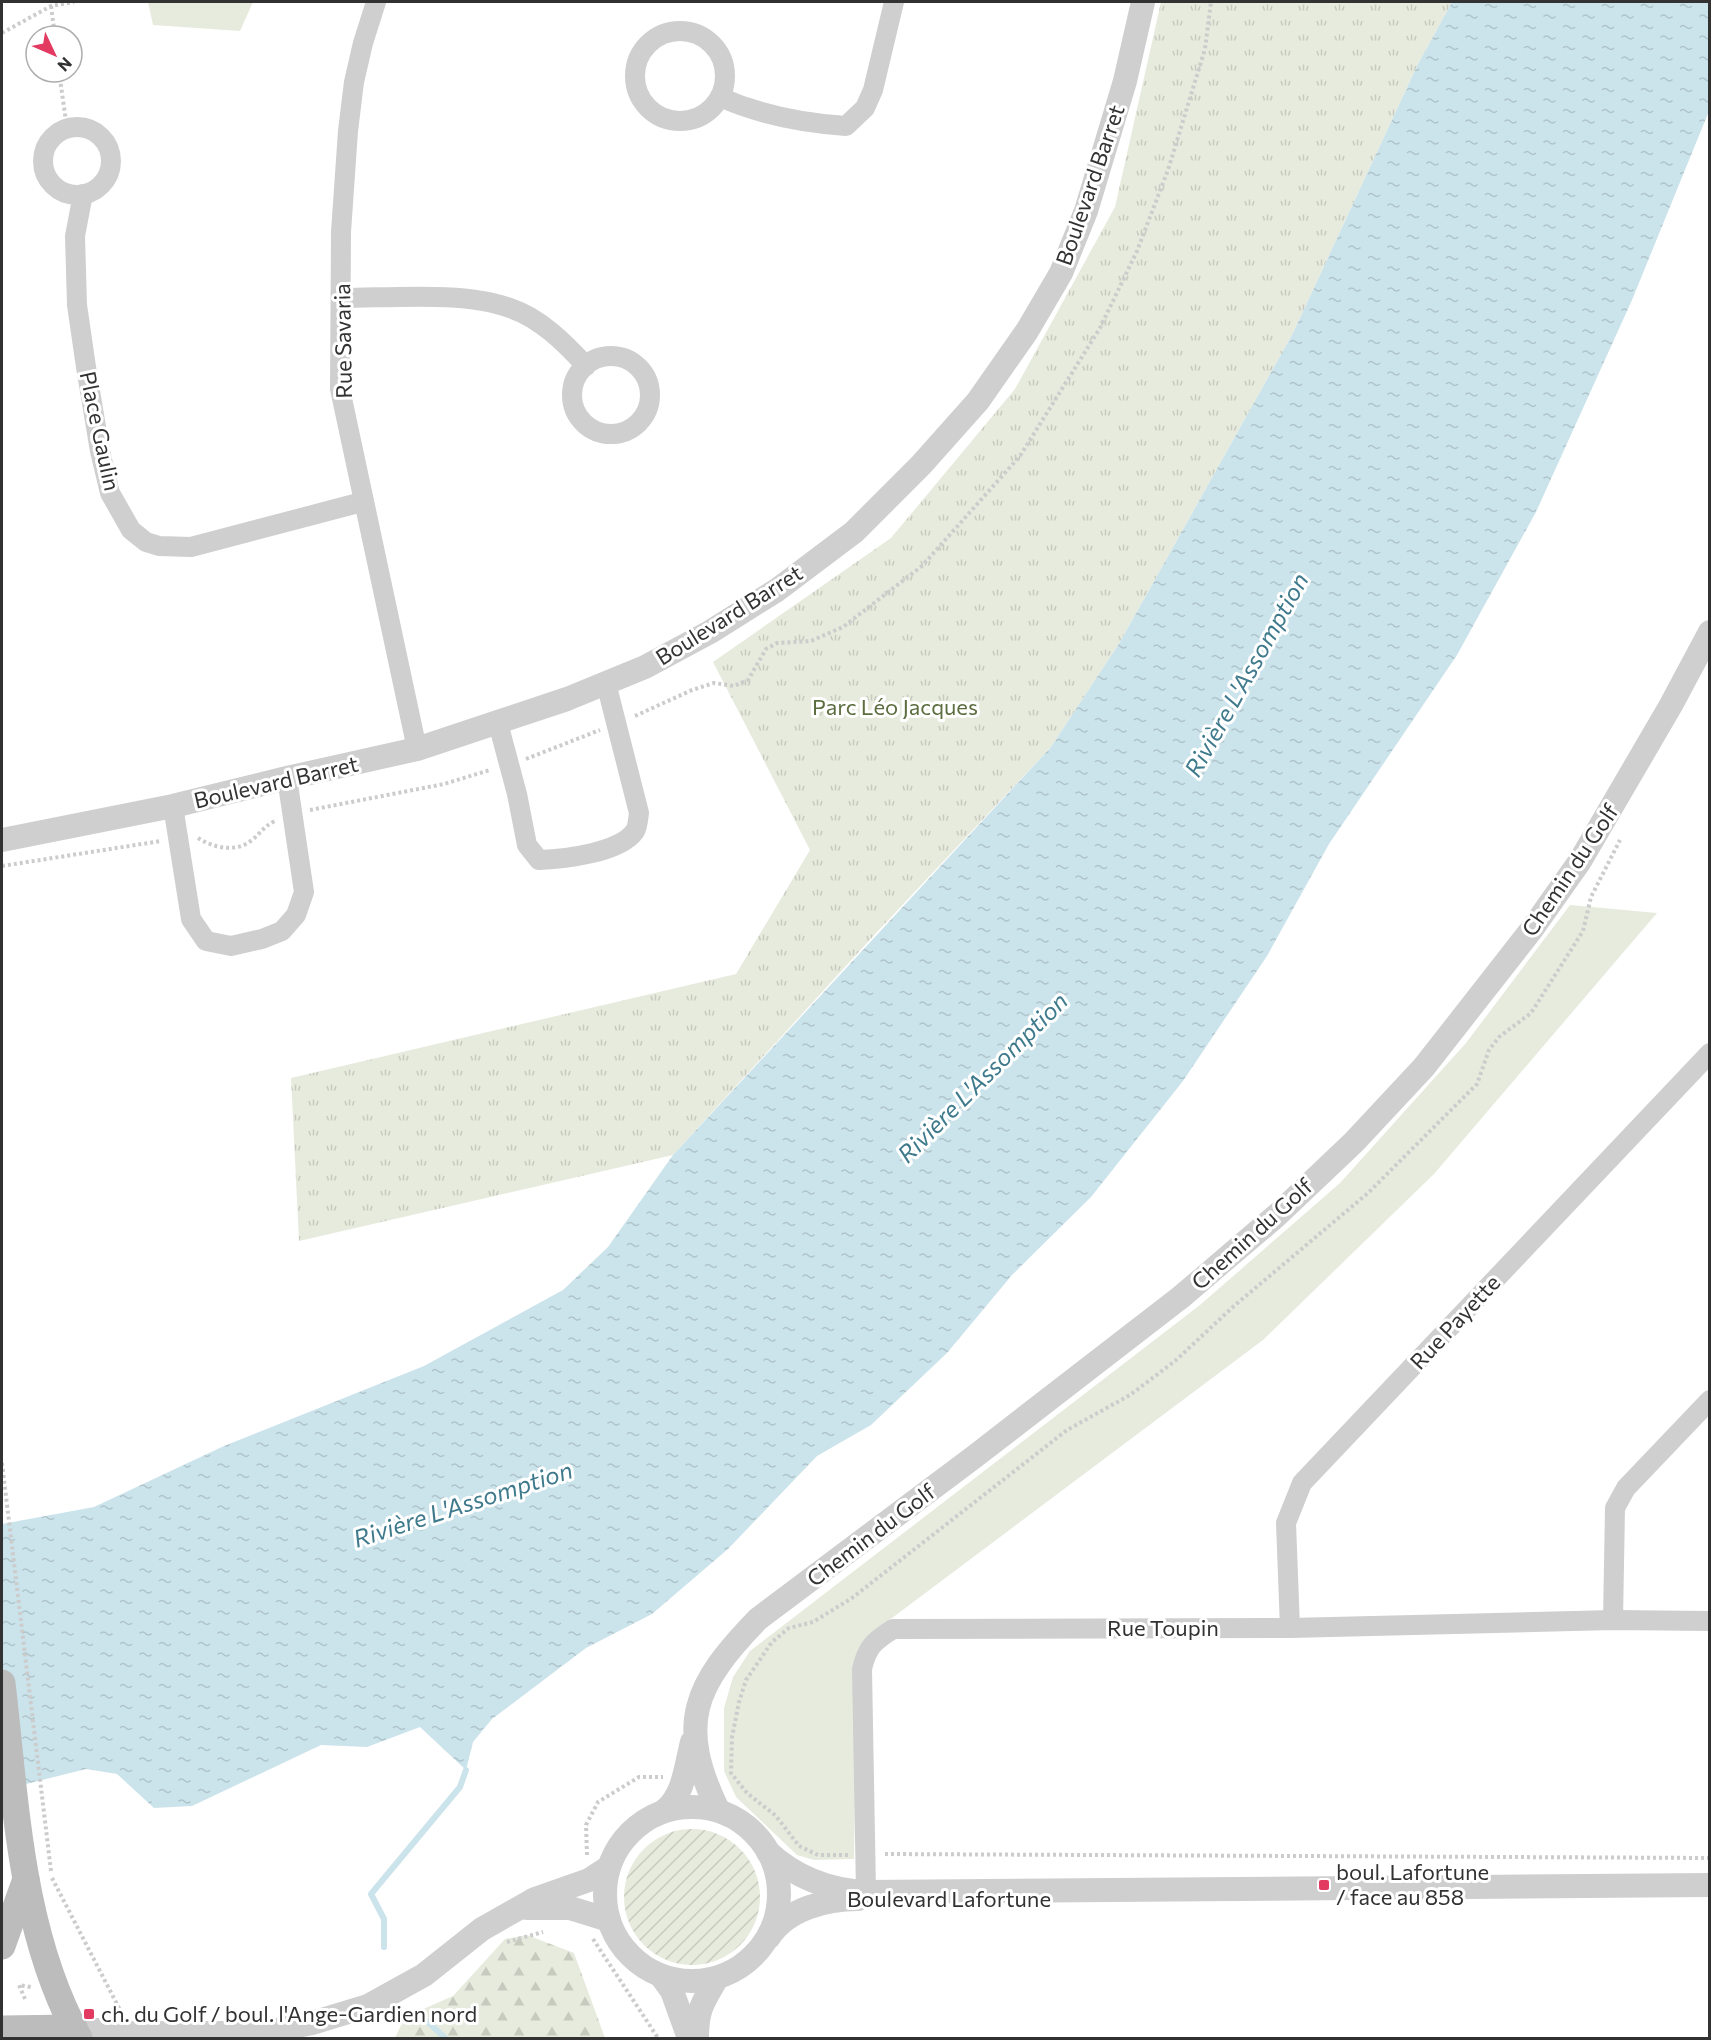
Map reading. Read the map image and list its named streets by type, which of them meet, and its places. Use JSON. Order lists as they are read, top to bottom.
{
  "streets": {
    "street": [
      "Boulevard Barret",
      "Rue Savaria",
      "Place Gaulin",
      "Chemin du Golf",
      "Rue Payette",
      "Rue Toupin",
      "Boulevard Lafortune"
    ]
  },
  "crossings": [
    ["Boulevard Barret", "Rue Savaria"],
    ["Rue Savaria", "Place Gaulin"],
    ["Chemin du Golf", "Boulevard Lafortune"],
    ["Rue Payette", "Rue Toupin"],
    ["Rue Toupin", "Boulevard Lafortune"]
  ],
  "water": ["Rivière L'Assomption"],
  "parks": ["Parc Léo Jacques"],
  "places": {
    "transit": ["boul. Lafortune / face au 858", "ch. du Golf / boul. l'Ange-Gardien nord"]
  },
  "north": "bottom right"
}
